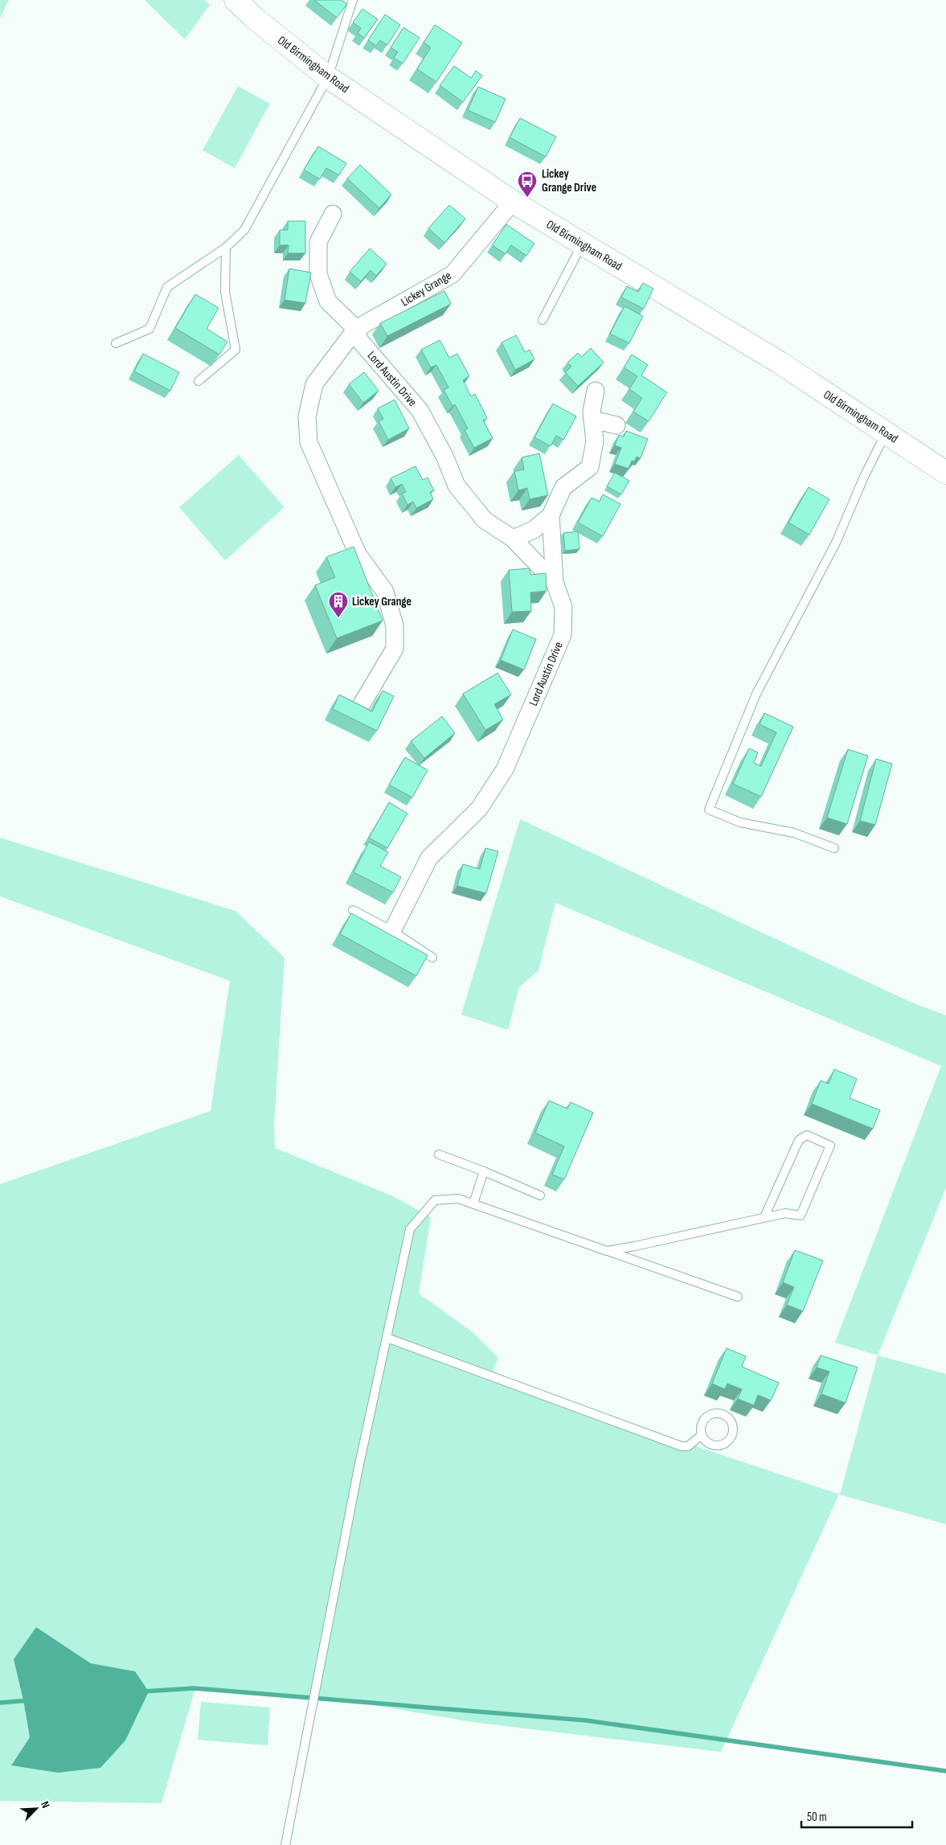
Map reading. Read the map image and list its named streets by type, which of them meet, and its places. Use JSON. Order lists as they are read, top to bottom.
{
  "streets": {
    "main road": ["Old Birmingham Road"],
    "street": ["Lickey Grange", "Lord Austin Drive"]
  },
  "crossings": [
    ["Old Birmingham Road", "Lickey Grange"],
    ["Lickey Grange", "Lord Austin Drive"]
  ],
  "places": {
    "bus stop": ["Lickey Grange Drive"],
    "building": ["Lickey Grange"]
  },
  "scale_bar": "50 m",
  "north": "top right"
}
